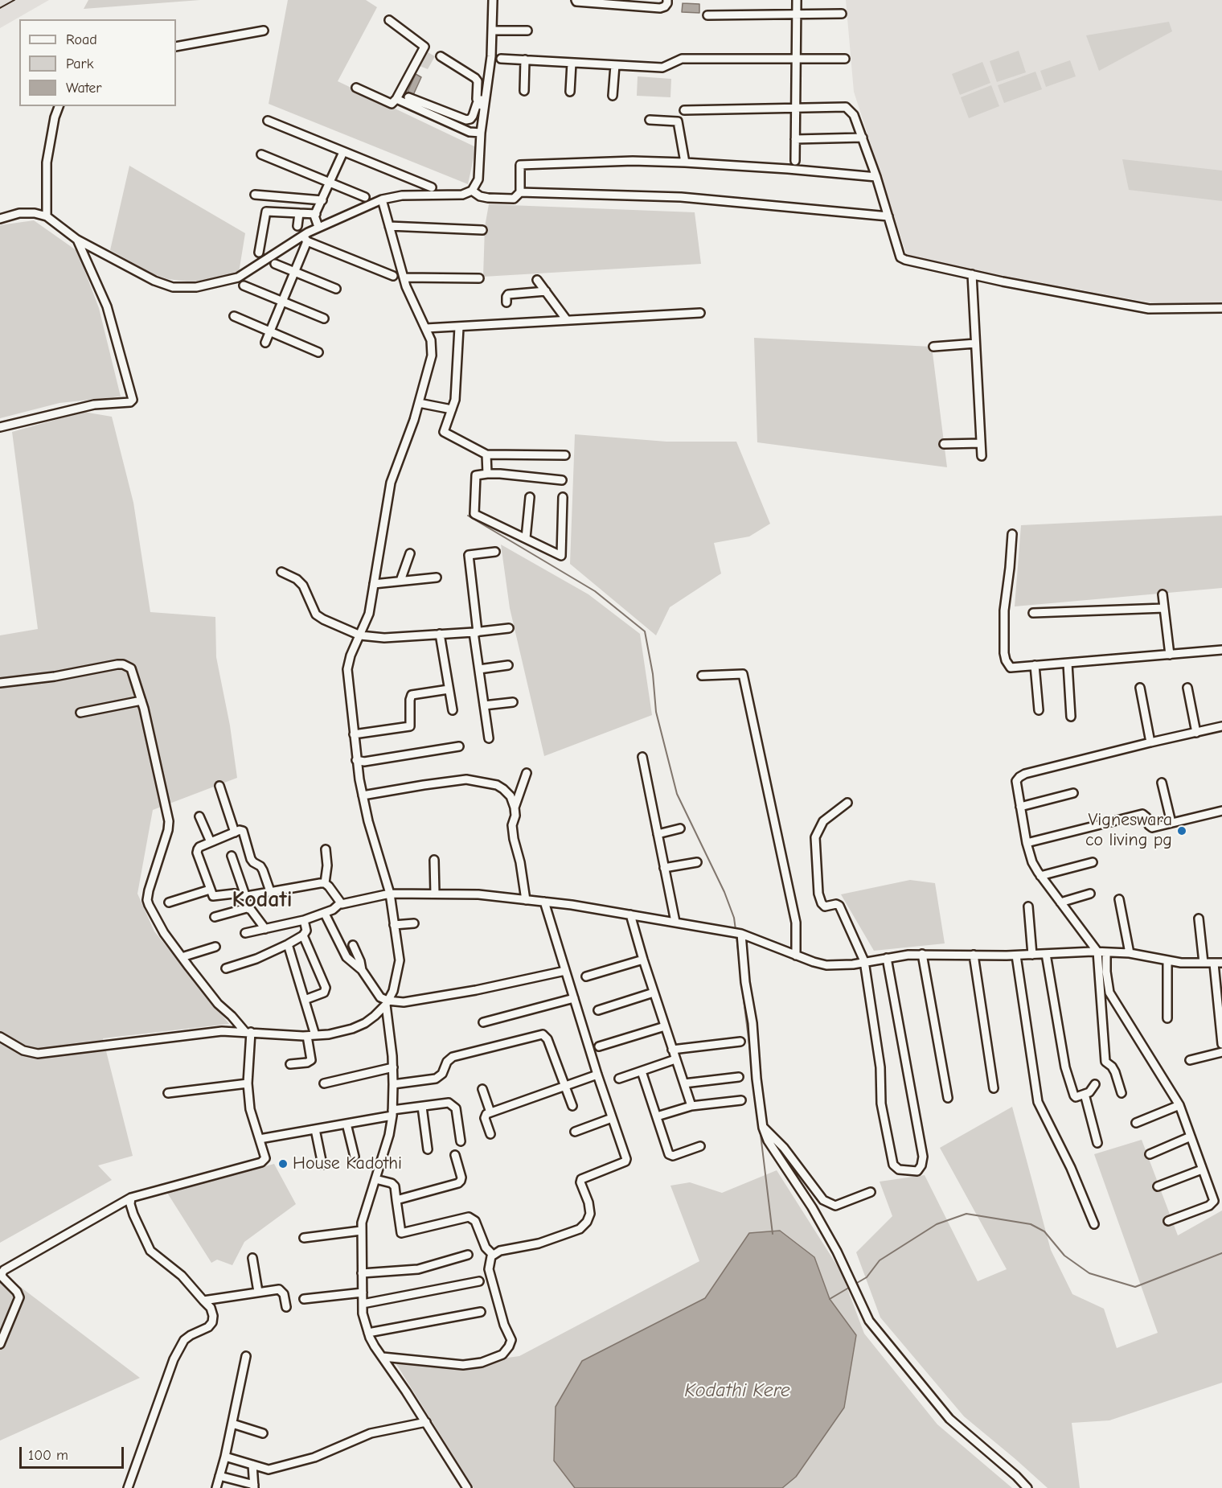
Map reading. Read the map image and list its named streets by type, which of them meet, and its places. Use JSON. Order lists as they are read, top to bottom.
{
  "districts": ["Kodati"],
  "water": ["Kodathi Kere"],
  "places": ["Vigneswara co living pg", "House Kadothi"],
  "legend": ["Road", "Park", "Water"],
  "scale_bar": "100 m"
}
